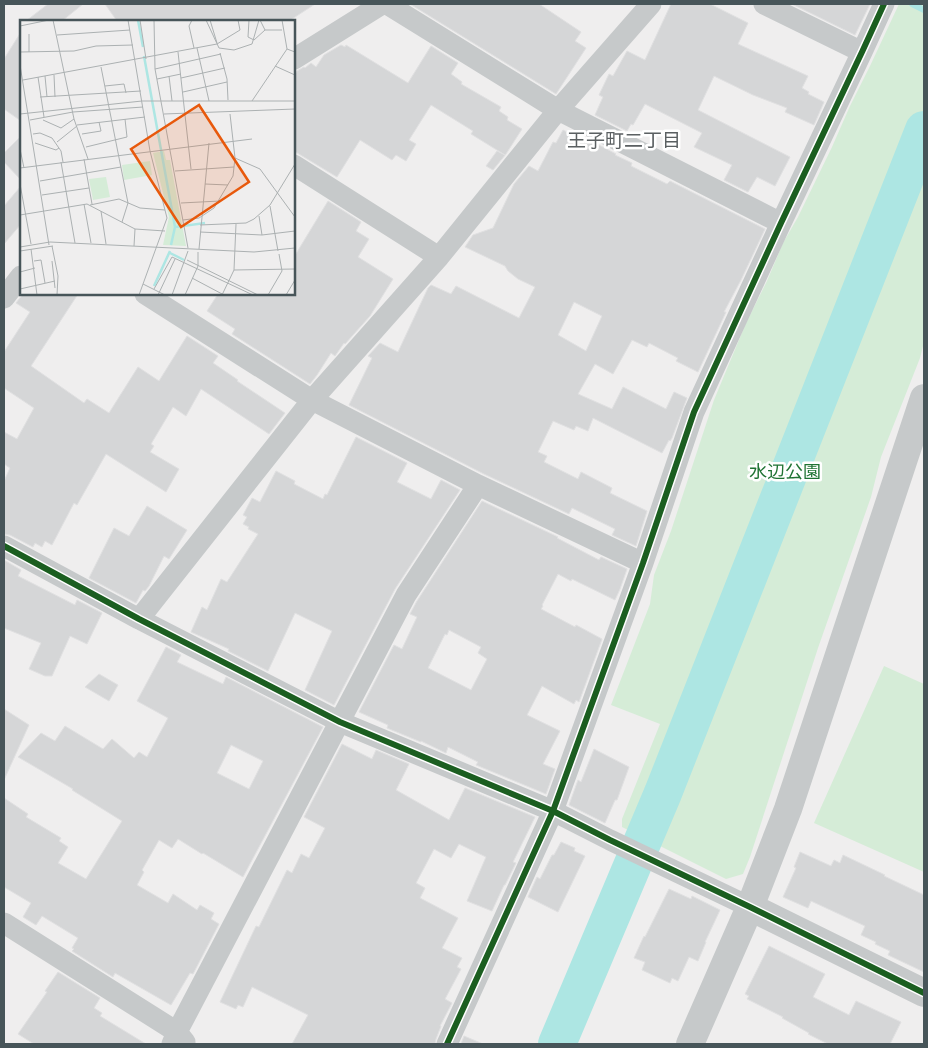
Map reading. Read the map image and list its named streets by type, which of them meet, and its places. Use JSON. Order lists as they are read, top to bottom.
{
  "districts": ["王子町二丁目"],
  "parks": ["水辺公園"]
}
